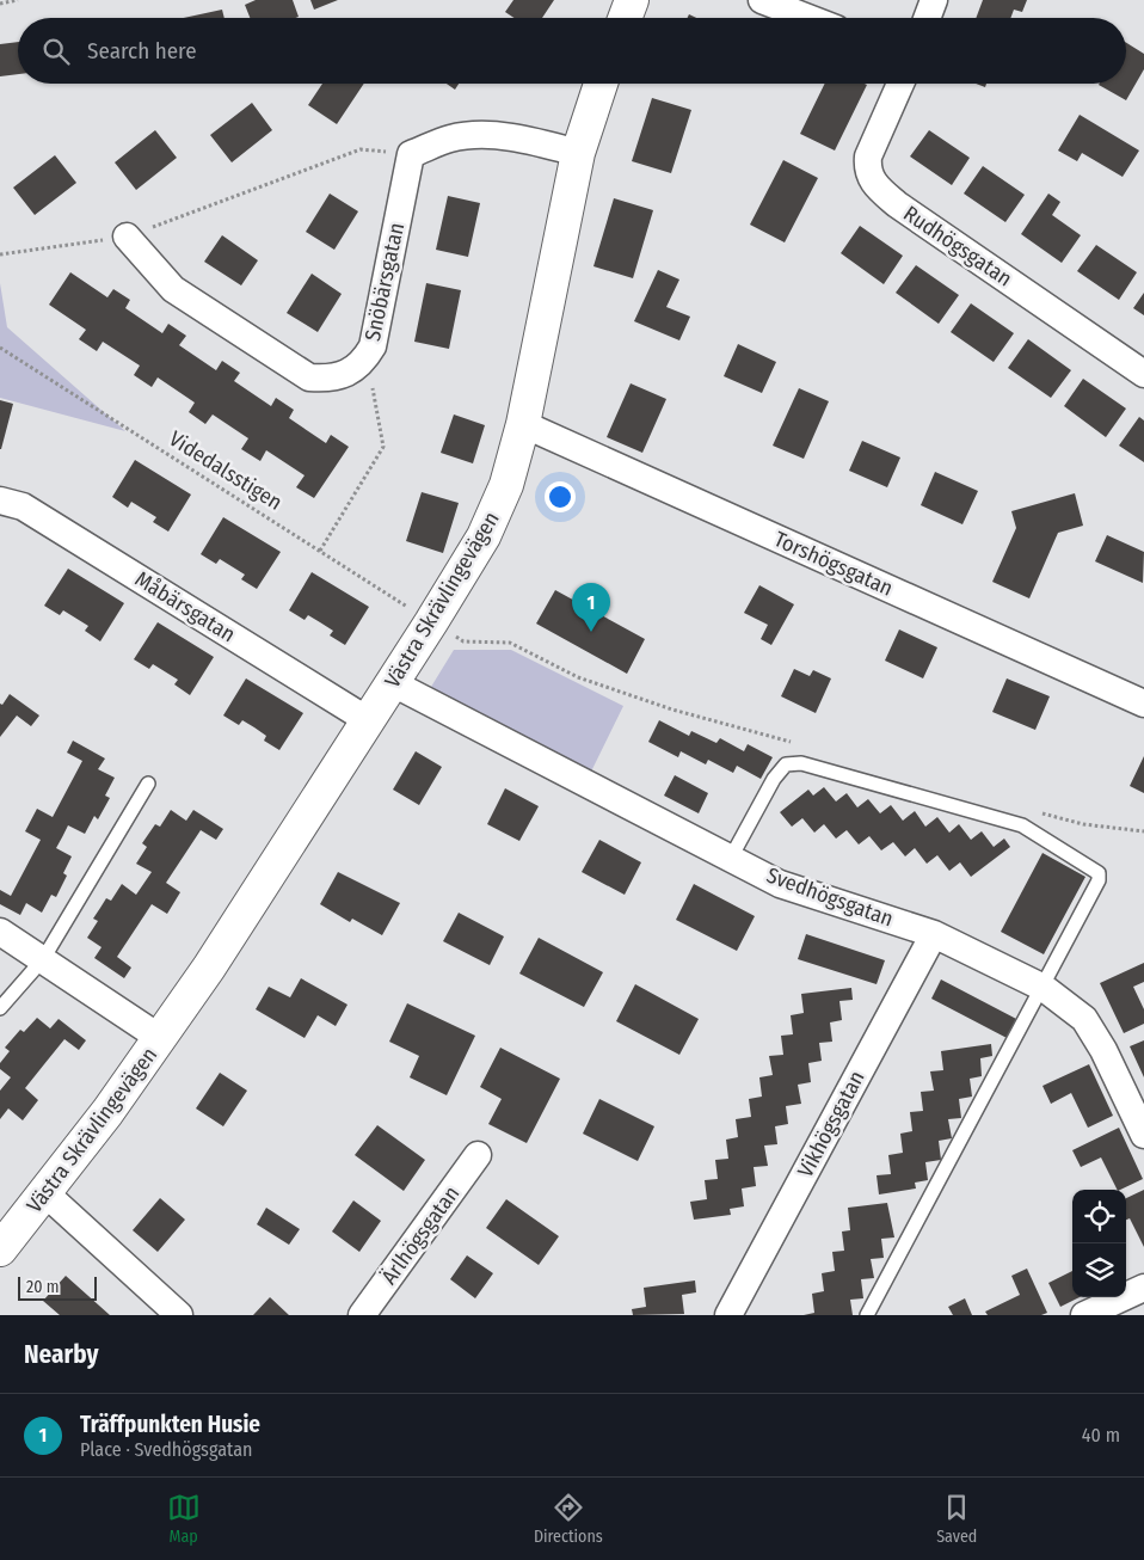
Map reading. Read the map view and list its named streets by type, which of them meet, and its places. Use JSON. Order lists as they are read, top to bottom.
{
  "streets": {
    "street": [
      "Rudhögsgatan",
      "Snöbärsgatan",
      "Torshögsgatan",
      "Västra Skrävlingevägen",
      "Måbärsgatan",
      "Svedhögsgatan",
      "Vikhögsgatan",
      "Ärlhögsgatan"
    ],
    "path": ["Videdalsstigen"]
  },
  "crossings": [
    ["Videdalsstigen", "Västra Skrävlingevägen"],
    ["Torshögsgatan", "Västra Skrävlingevägen"],
    ["Västra Skrävlingevägen", "Måbärsgatan"],
    ["Västra Skrävlingevägen", "Svedhögsgatan"],
    ["Svedhögsgatan", "Vikhögsgatan"]
  ],
  "scale_bar": "20 m",
  "page": {
    "search": "Search here",
    "pins": "1",
    "scale": "20 m",
    "heading": "Nearby",
    "list": [
      {
        "mark": "1",
        "name": "Träffpunkten Husie",
        "note": "Place · Svedhögsgatan",
        "value": "40 m"
      }
    ],
    "nav": ["Map", "Directions", "Saved"]
  }
}
